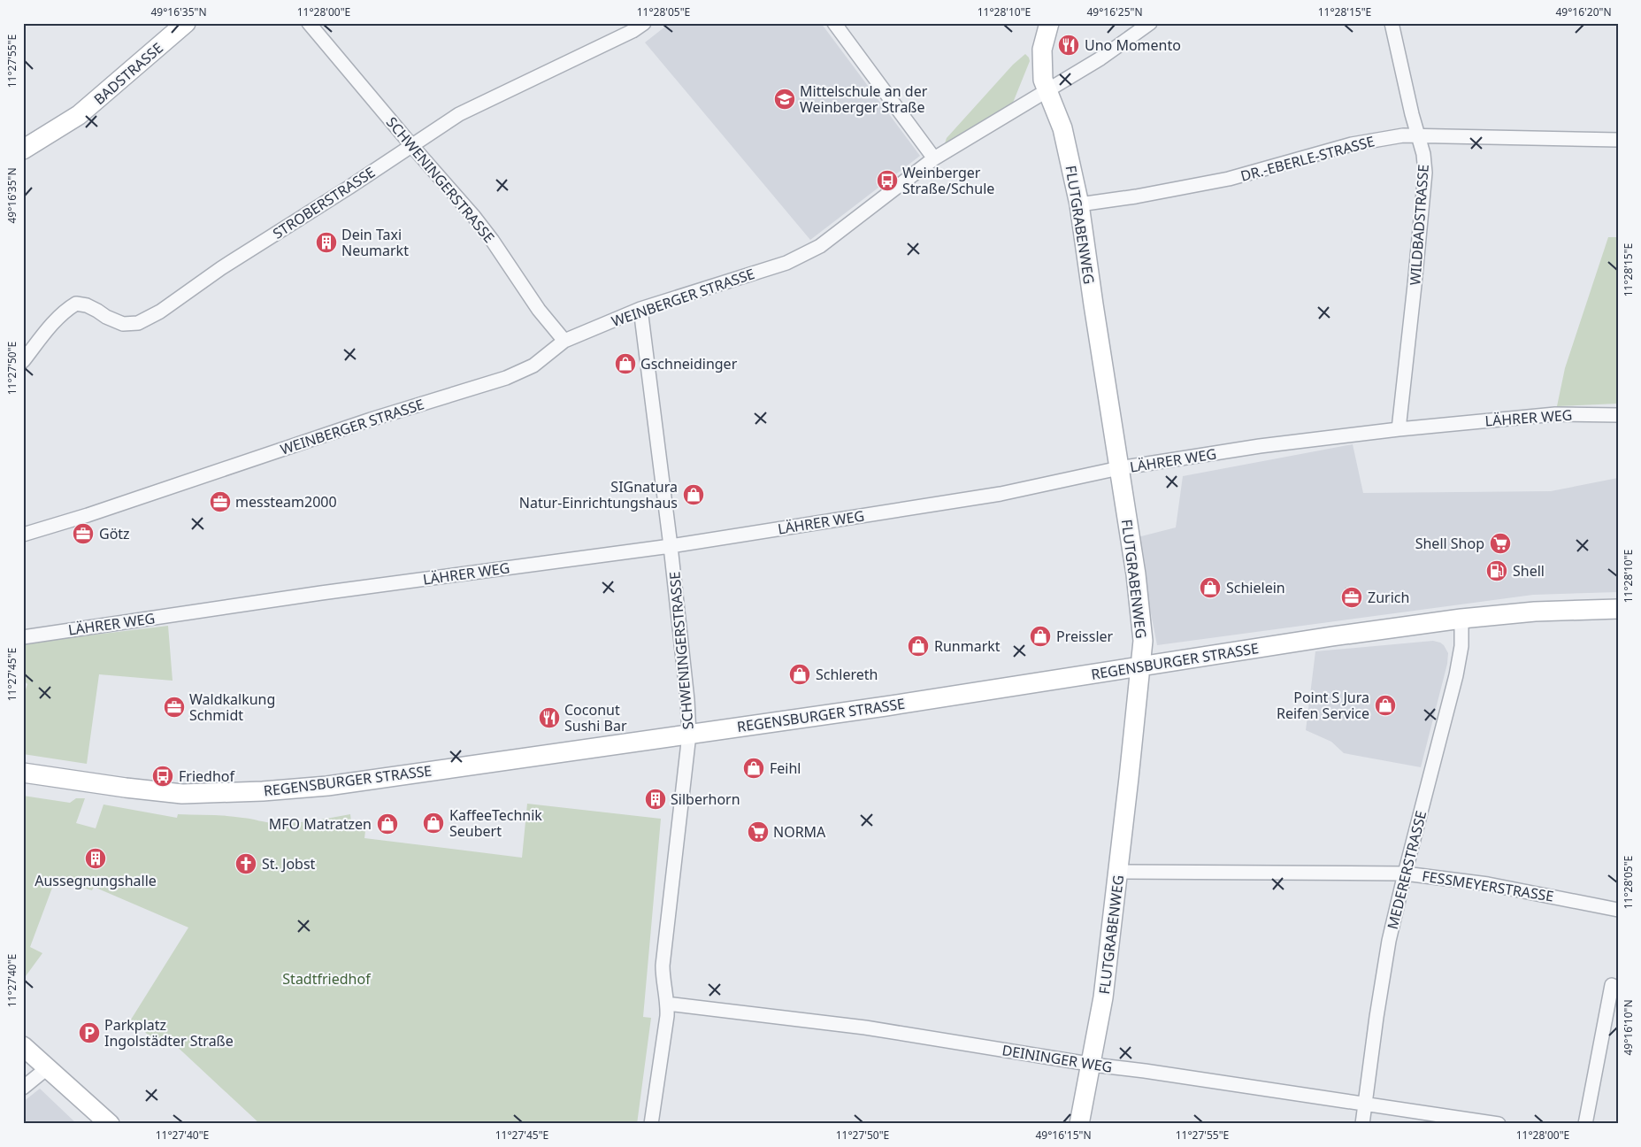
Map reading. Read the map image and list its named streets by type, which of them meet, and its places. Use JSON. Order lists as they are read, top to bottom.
{
  "streets": {
    "main road": ["BADSTRASSE", "FLUTGRABENWEG", "REGENSBURGER STRASSE"],
    "street": [
      "DR.-EBERLE-STRASSE",
      "SCHWENINGERSTRASSE",
      "STROBERSTRASSE",
      "WILDBADSTRASSE",
      "WEINBERGER STRASSE",
      "LÄHRER WEG",
      "MEDERERSTRASSE",
      "FESSMEYERSTRASSE",
      "DEININGER WEG"
    ]
  },
  "crossings": [
    ["DR.-EBERLE-STRASSE", "FLUTGRABENWEG"],
    ["DR.-EBERLE-STRASSE", "WILDBADSTRASSE"],
    ["SCHWENINGERSTRASSE", "STROBERSTRASSE"],
    ["SCHWENINGERSTRASSE", "WEINBERGER STRASSE"],
    ["SCHWENINGERSTRASSE", "LÄHRER WEG"],
    ["SCHWENINGERSTRASSE", "REGENSBURGER STRASSE"],
    ["SCHWENINGERSTRASSE", "DEININGER WEG"],
    ["FLUTGRABENWEG", "WEINBERGER STRASSE"],
    ["FLUTGRABENWEG", "LÄHRER WEG"],
    ["FLUTGRABENWEG", "REGENSBURGER STRASSE"],
    ["FLUTGRABENWEG", "FESSMEYERSTRASSE"],
    ["FLUTGRABENWEG", "DEININGER WEG"],
    ["WILDBADSTRASSE", "LÄHRER WEG"],
    ["REGENSBURGER STRASSE", "MEDERERSTRASSE"],
    ["MEDERERSTRASSE", "FESSMEYERSTRASSE"],
    ["MEDERERSTRASSE", "DEININGER WEG"]
  ],
  "parks": ["Stadtfriedhof"],
  "places": {
    "restaurant": ["Uno Momento", "Coconut Sushi Bar"],
    "school or university": ["Mittelschule an der Weinberger Straße"],
    "bus stop": ["Weinberger Straße/Schule", "Friedhof"],
    "building": ["Dein Taxi Neumarkt", "Silberhorn", "Aussegnungshalle"],
    "shop": [
      "Gschneidinger",
      "SIGnatura Natur-Einrichtungshaus",
      "Schielein",
      "Preissler",
      "Runmarkt",
      "Schlereth",
      "Point S Jura Reifen Service",
      "Feihl",
      "KaffeeTechnik Seubert",
      "MFO Matratzen"
    ],
    "office": [
      "messteam2000",
      "Götz",
      "Zurich",
      "Waldkalkung Schmidt"
    ],
    "supermarket": ["Shell Shop", "NORMA"],
    "fuel station": ["Shell"],
    "church": ["St. Jobst"],
    "parking": ["Parkplatz Ingolstädter Straße"]
  },
  "coordinates": [
    "49°16'35\"N",
    "11°28'00\"E",
    "11°28'05\"E",
    "11°28'10\"E",
    "49°16'25\"N",
    "11°28'15\"E",
    "49°16'20\"N",
    "11°27'55\"E",
    "11°27'50\"E",
    "11°27'45\"E",
    "11°27'40\"E",
    "49°16'10\"N",
    "49°16'15\"N"
  ]
}
